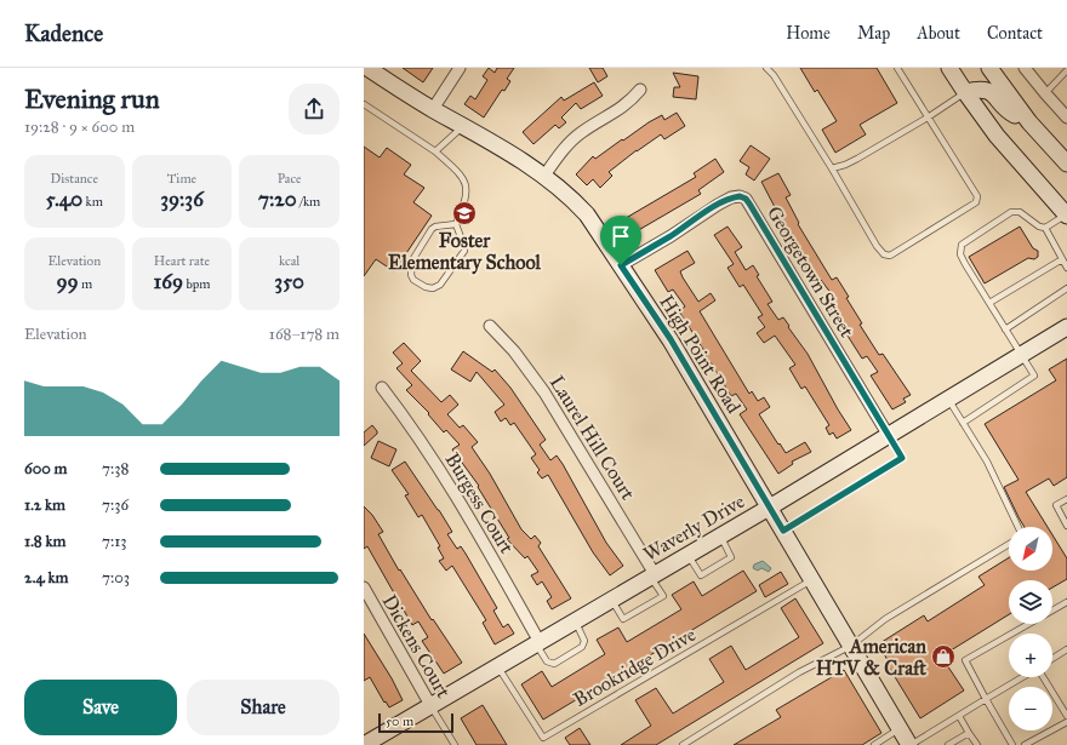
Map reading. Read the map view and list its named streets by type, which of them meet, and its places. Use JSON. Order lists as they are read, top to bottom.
{
  "streets": {
    "street": [
      "Georgetown Street",
      "High Point Road",
      "Laurel Hill Court",
      "Burgess Court",
      "Waverly Drive",
      "Dickens Court"
    ],
    "lane": ["Brookridge Drive"]
  },
  "crossings": [
    ["Georgetown Street", "High Point Road"],
    ["Georgetown Street", "Waverly Drive"],
    ["High Point Road", "Waverly Drive"],
    ["High Point Road", "Brookridge Drive"],
    ["Laurel Hill Court", "Waverly Drive"],
    ["Burgess Court", "Waverly Drive"],
    ["Waverly Drive", "Dickens Court"],
    ["Waverly Drive", "Brookridge Drive"]
  ],
  "places": {
    "school or university": ["Foster Elementary School"],
    "shop": ["American HTV & Craft"]
  },
  "scale_bar": "50 m",
  "north": "bottom left",
  "page": {
    "header": "Kadence",
    "nav": [
      "Home",
      "Map",
      "About",
      "Contact"
    ],
    "heading": ["Evening run", "19:28 · 9 × 600 m"],
    "stats": [
      ["Distance", "5.40 km"],
      ["Time", "39:36"],
      ["Pace", "7:20 /km"],
      ["Elevation", "99 m"],
      ["Heart rate", "169 bpm"],
      ["kcal", "350"]
    ],
    "chart": ["Elevation", "168–178 m"],
    "list": [
      {
        "name": "600 m",
        "note": "7:38"
      },
      {
        "name": "1.2 km",
        "note": "7:36"
      },
      {
        "name": "1.8 km",
        "note": "7:13"
      },
      {
        "name": "2.4 km",
        "note": "7:03"
      }
    ],
    "map_buttons": ["+", "−"],
    "buttons": ["Save", "Share"],
    "scale": "50 m"
  }
}
